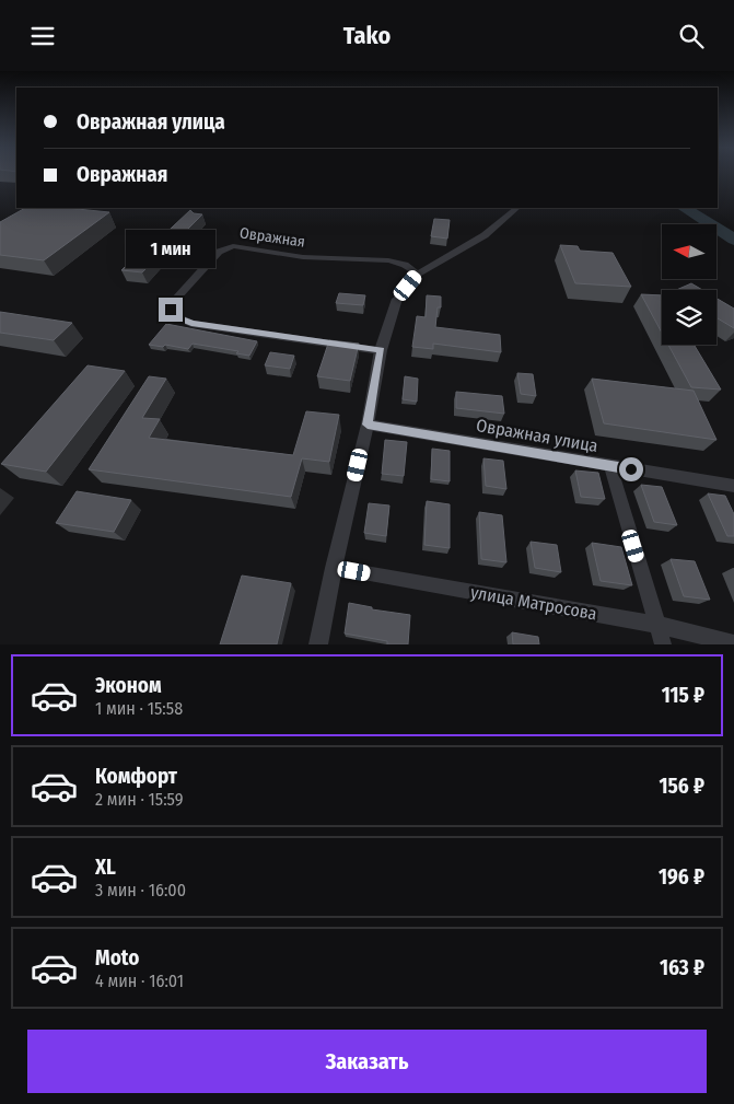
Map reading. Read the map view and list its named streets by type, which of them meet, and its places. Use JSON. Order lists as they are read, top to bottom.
{
  "streets": {
    "street": ["Овражная", "Овражная улица", "улица Матросова"]
  },
  "north": "left",
  "page": {
    "header": "Tako",
    "banner": ["Овражная улица", "Овражная"],
    "bubble": "1 мин",
    "list": [
      {
        "name": "Эконом",
        "note": "1 мин · 15:58",
        "value": "115 ₽"
      },
      {
        "name": "Комфорт",
        "note": "2 мин · 15:59",
        "value": "156 ₽"
      },
      {
        "name": "XL",
        "note": "3 мин · 16:00",
        "value": "196 ₽"
      },
      {
        "name": "Moto",
        "note": "4 мин · 16:01",
        "value": "163 ₽"
      }
    ],
    "buttons": "Заказать"
  }
}
